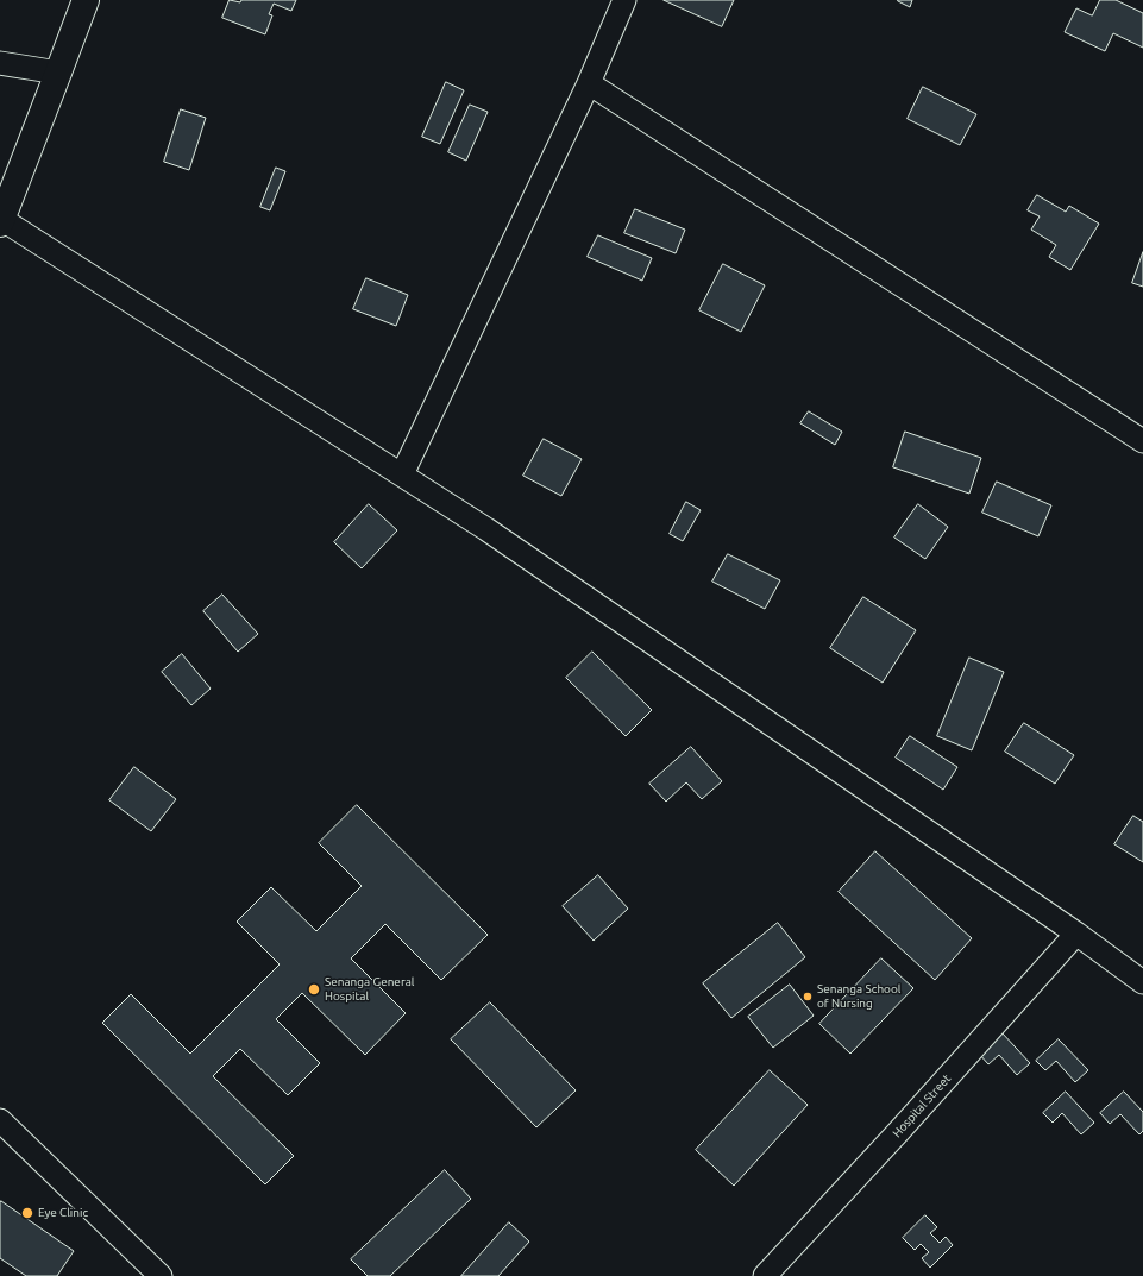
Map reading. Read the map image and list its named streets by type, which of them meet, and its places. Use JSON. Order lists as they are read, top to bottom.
{
  "streets": {
    "street": ["Hospital Street"]
  },
  "places": ["Senanga General Hospital", "Senanga School of Nursing", "Eye Clinic"]
}
